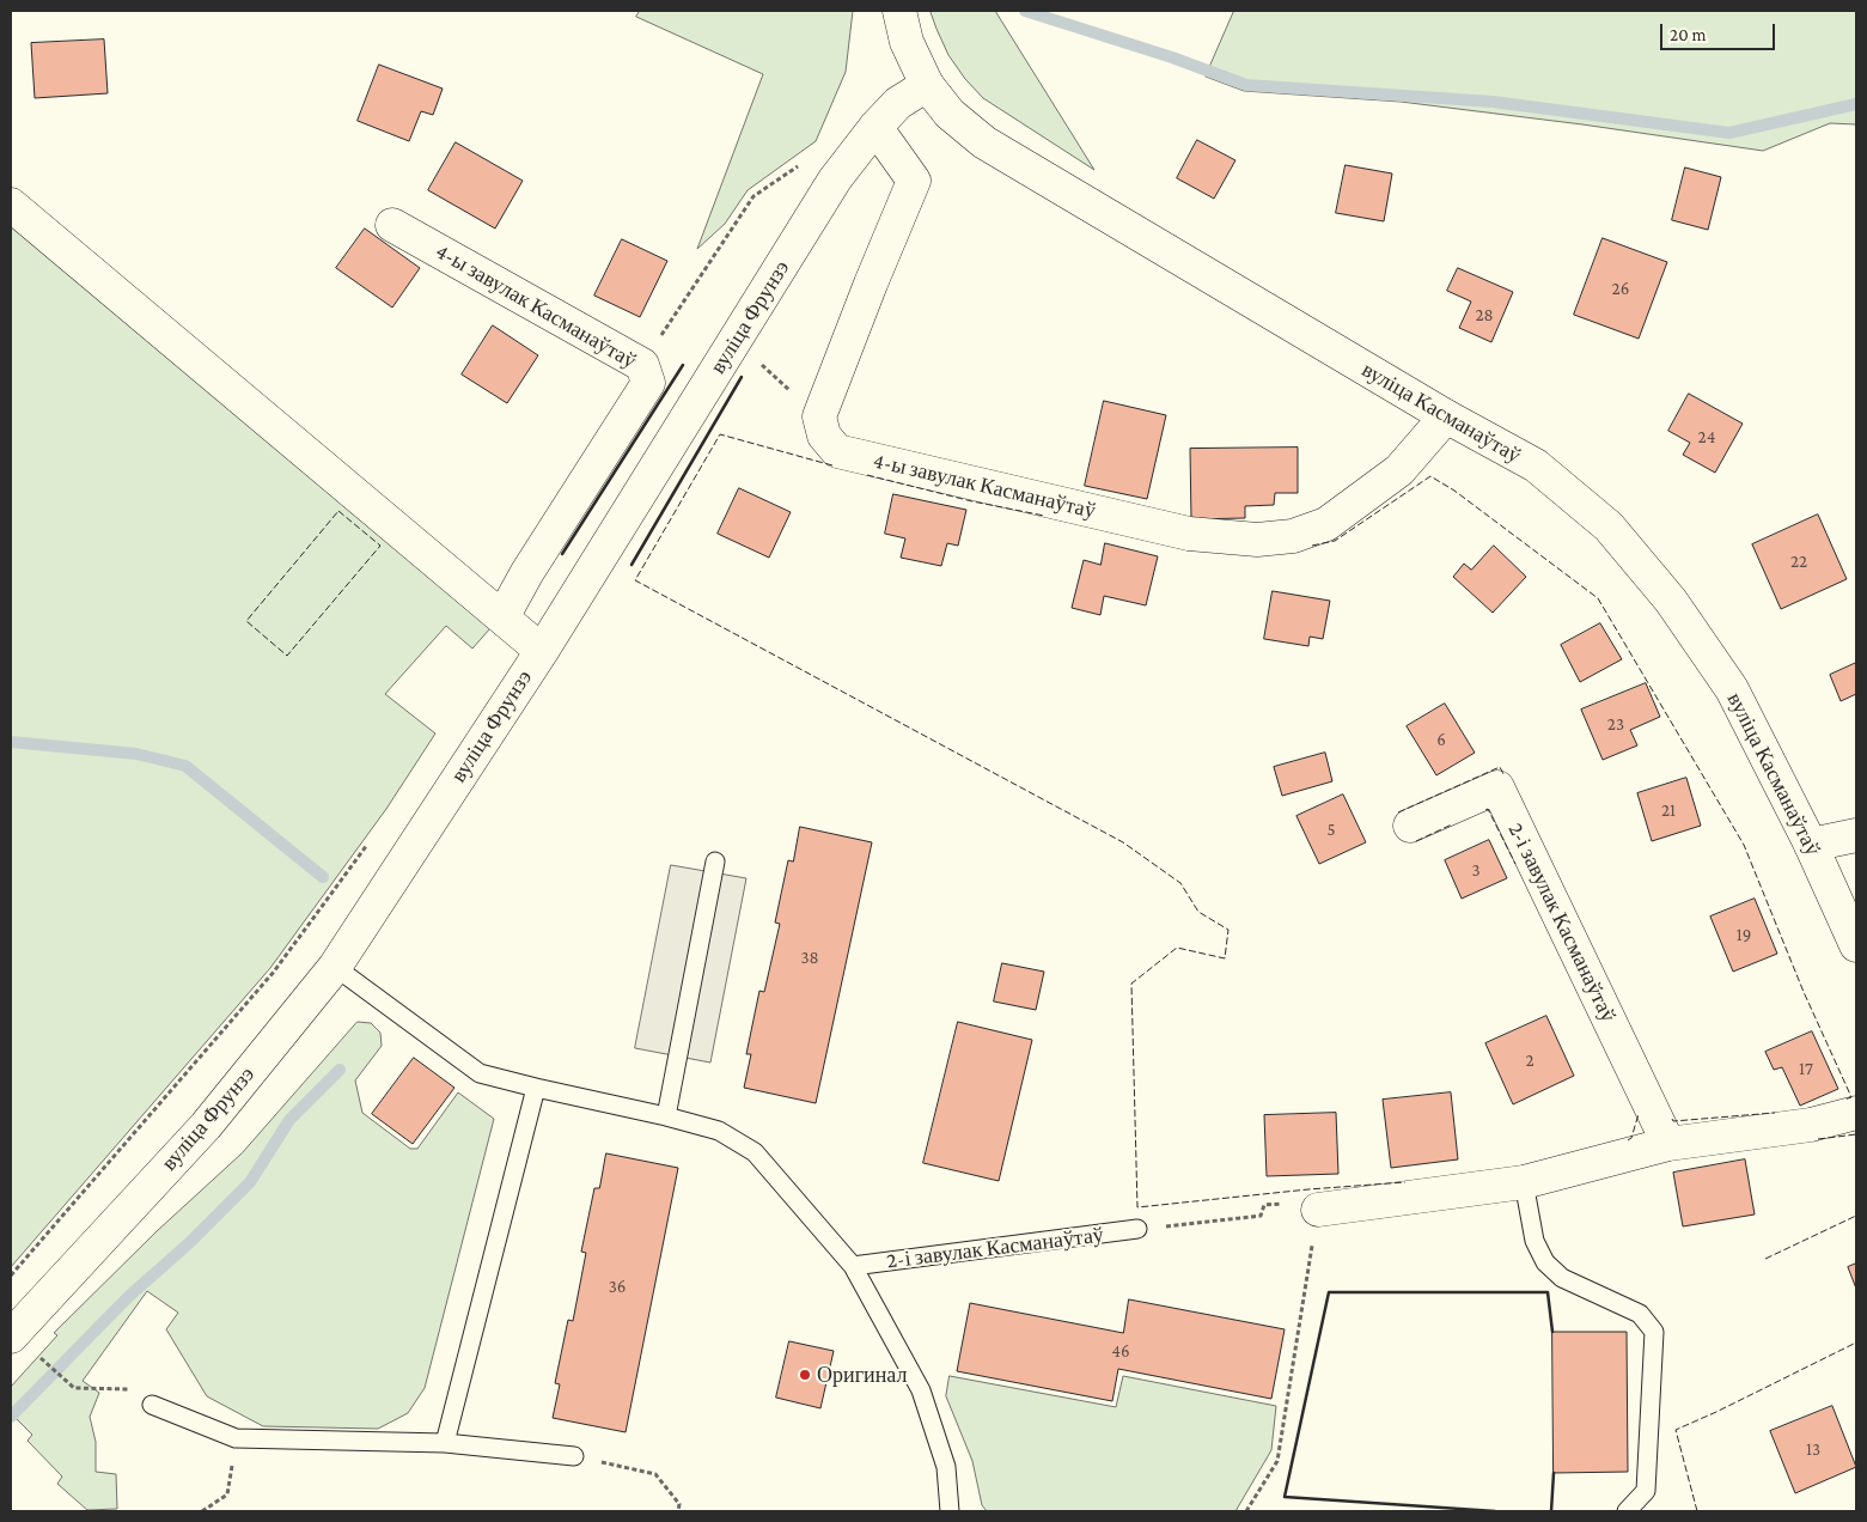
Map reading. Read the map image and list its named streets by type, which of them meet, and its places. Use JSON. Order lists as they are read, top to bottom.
{
  "streets": {
    "street": [
      "4-ы завулак Касманаўтаў",
      "вуліца Фрунзэ",
      "вуліца Касманаўтаў",
      "2-і завулак Касманаўтаў"
    ]
  },
  "crossings": [
    ["4-ы завулак Касманаўтаў", "вуліца Фрунзэ"],
    ["4-ы завулак Касманаўтаў", "вуліца Касманаўтаў"],
    ["вуліца Фрунзэ", "вуліца Касманаўтаў"]
  ],
  "places": ["Оригинал"],
  "house_numbers": [
    "26",
    "28",
    "24",
    "22",
    "23",
    "6",
    "21",
    "5",
    "3",
    "19",
    "38",
    "2",
    "17",
    "36",
    "46",
    "13"
  ],
  "scale_bar": "20 m"
}
